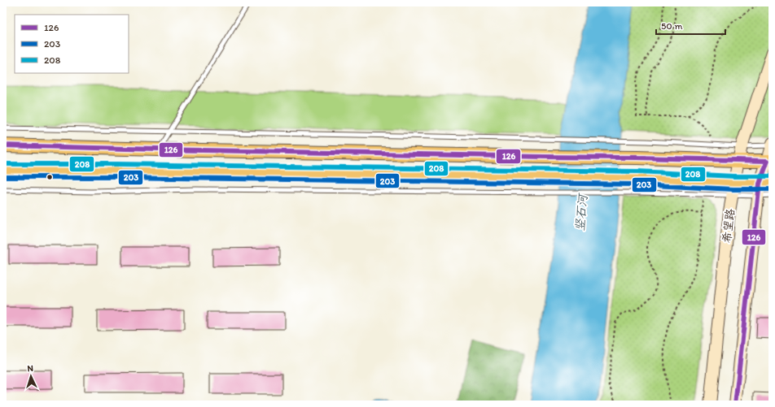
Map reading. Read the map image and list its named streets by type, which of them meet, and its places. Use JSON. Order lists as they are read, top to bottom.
{
  "streets": {
    "main road": ["希望路"]
  },
  "water": ["竖石河"],
  "lines": ["transit line 126", "transit line 208", "transit line 203"],
  "legend": ["126", "203", "208"],
  "scale_bar": "50 m",
  "north": "top"
}
